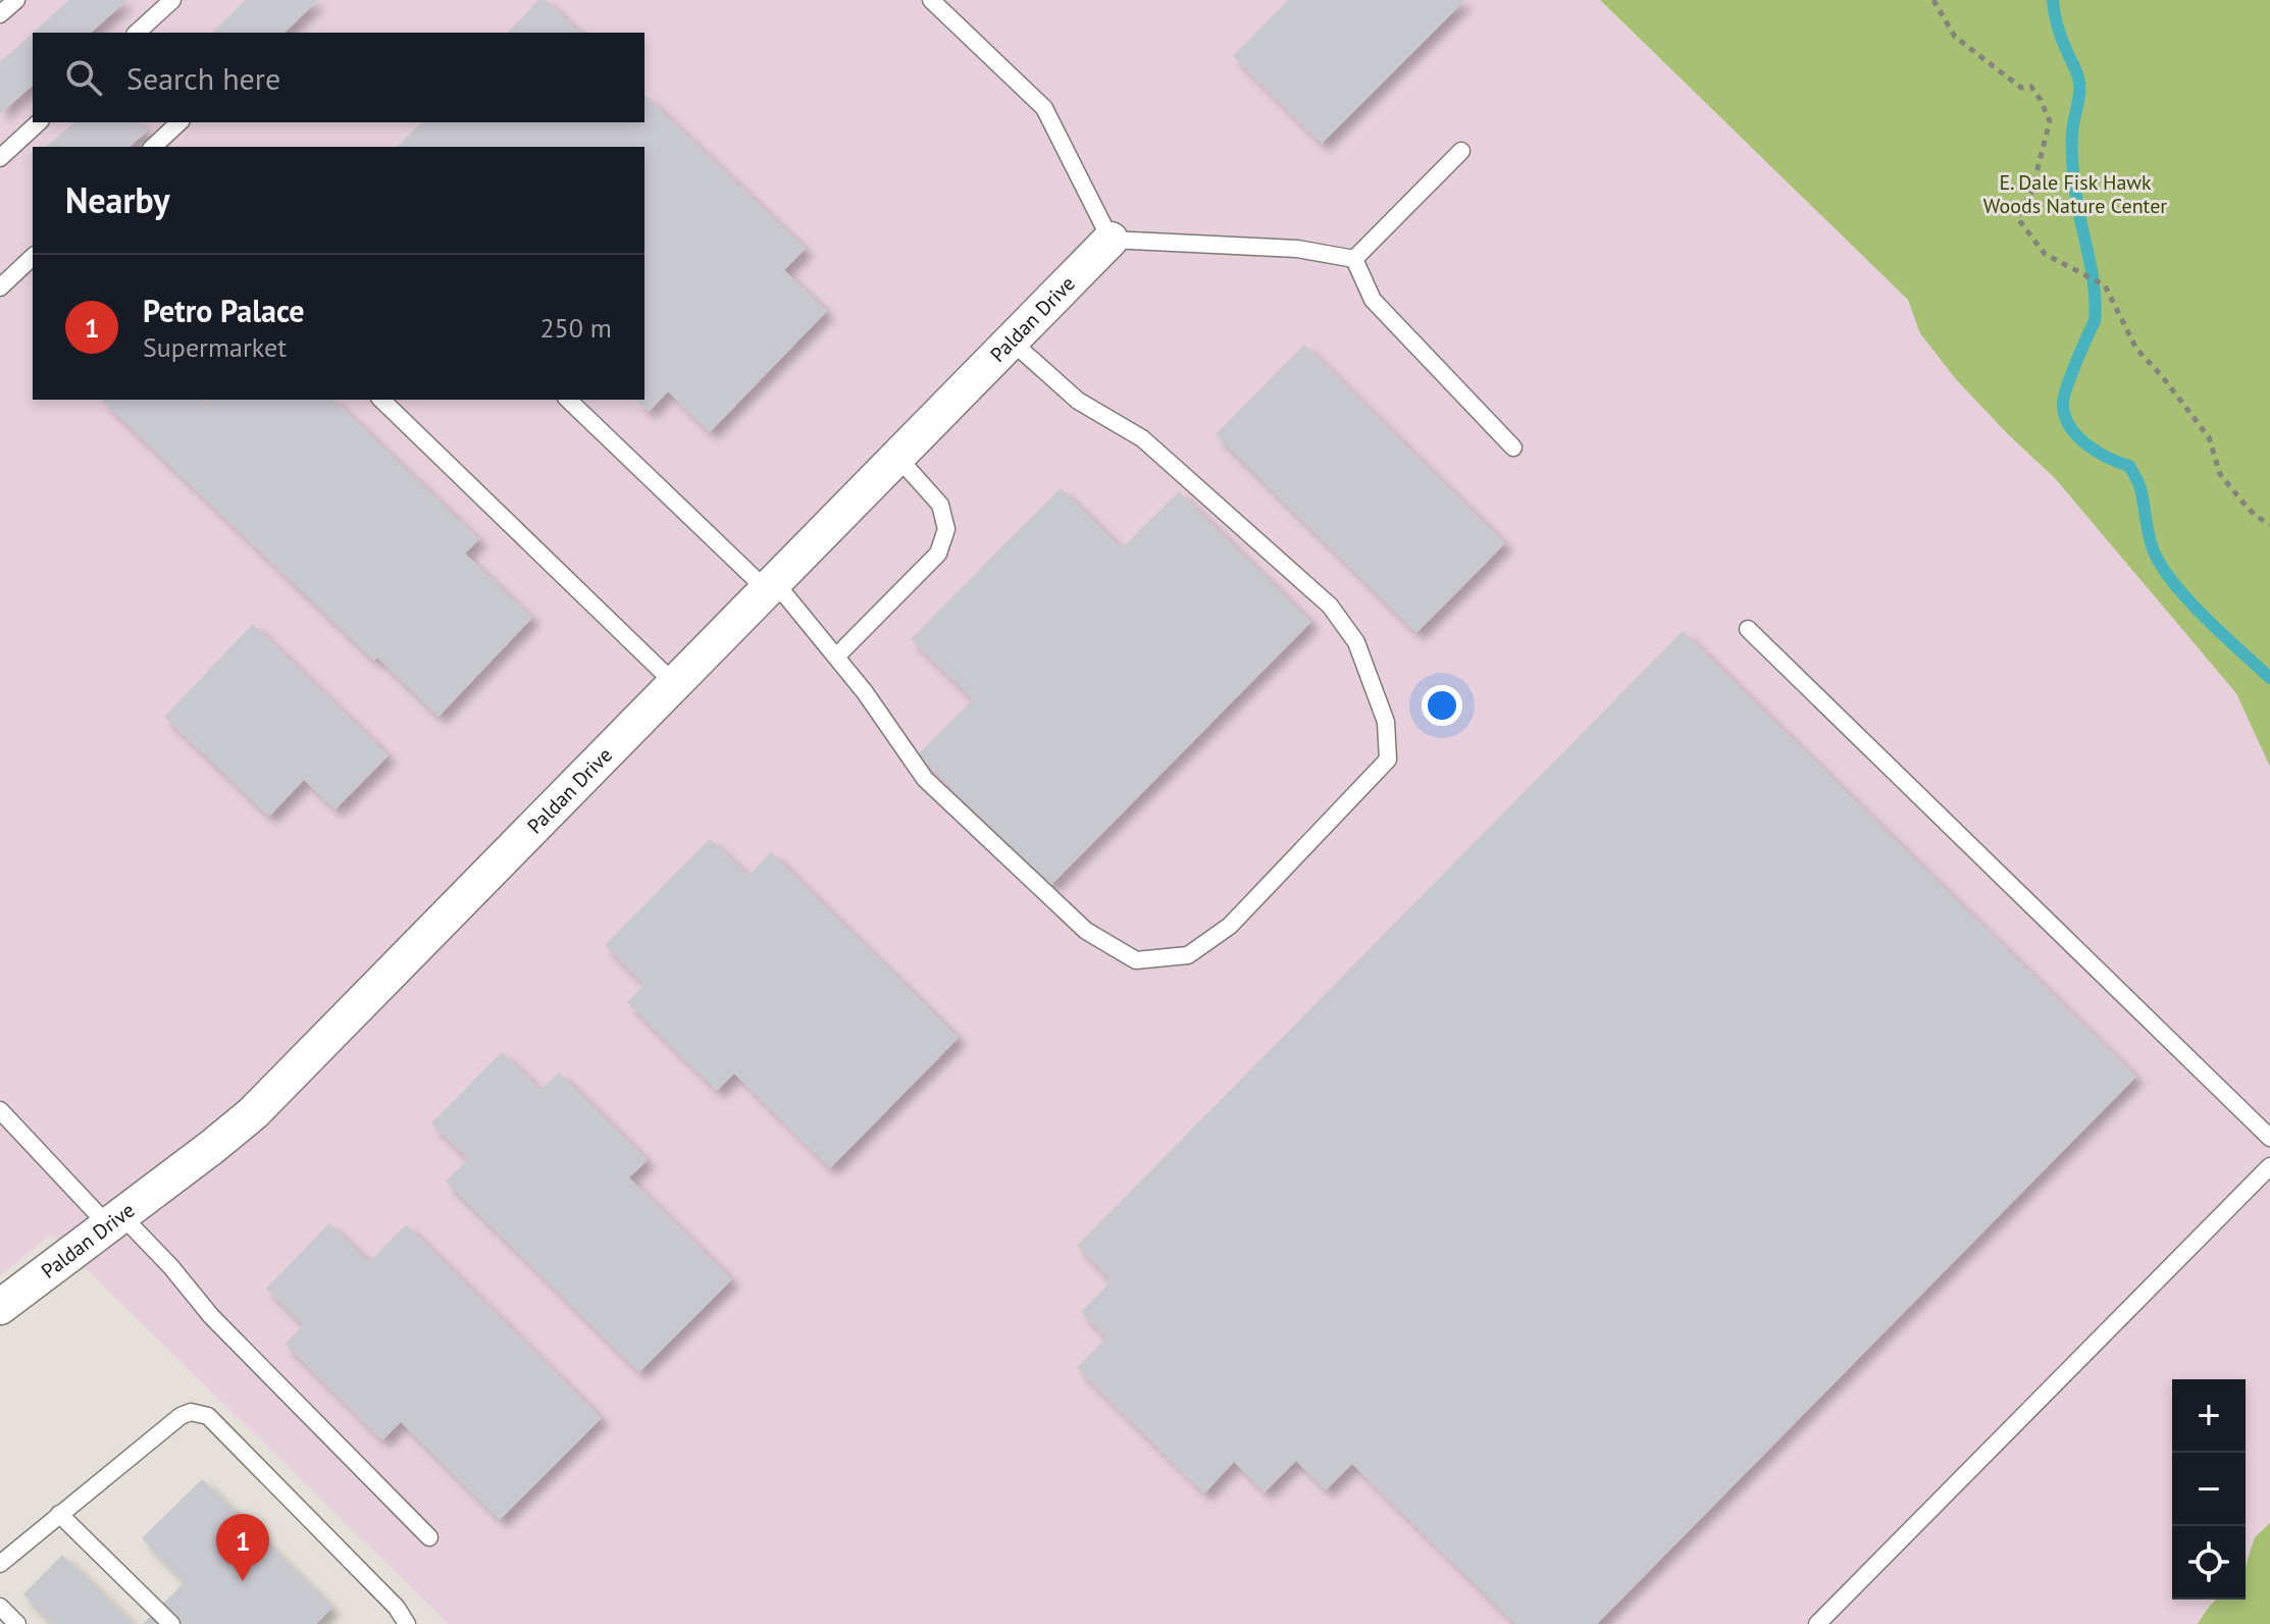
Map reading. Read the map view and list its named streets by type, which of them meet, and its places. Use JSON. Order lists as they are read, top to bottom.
{
  "streets": {
    "street": ["Paldan Drive"]
  },
  "parks": ["E. Dale Fisk Hawk Woods Nature Center"],
  "page": {
    "search": "Search here",
    "heading": "Nearby",
    "list": [
      {
        "mark": "1",
        "name": "Petro Palace",
        "note": "Supermarket",
        "value": "250 m"
      }
    ],
    "map_buttons": ["+", "−"],
    "pins": "1"
  }
}
